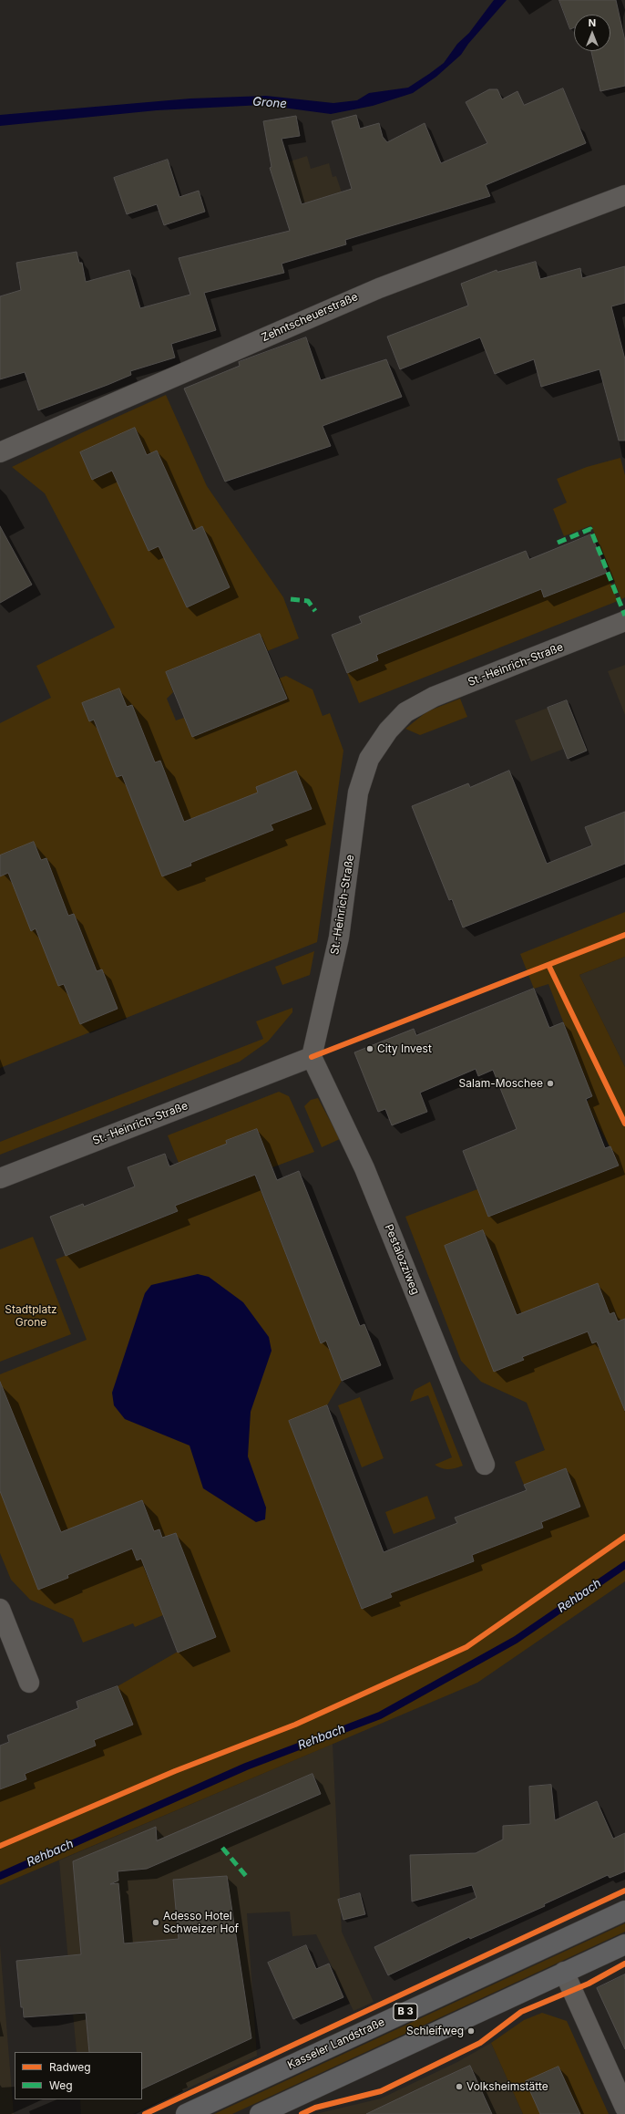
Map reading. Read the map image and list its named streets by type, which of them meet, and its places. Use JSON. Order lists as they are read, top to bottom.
{
  "streets": {
    "main road": ["B 3", "Kasseler Landstraße"],
    "street": ["Zehntscheuerstraße", "St.-Heinrich-Straße", "Pestalozziweg"]
  },
  "crossings": [
    ["St.-Heinrich-Straße", "Pestalozziweg"]
  ],
  "water": ["Grone", "Rehbach"],
  "parks": ["Stadtplatz Grone"],
  "places": [
    "City Invest",
    "Salam-Moschee",
    "Adesso Hotel Schweizer Hof",
    "Schleifweg",
    "Volksheimstätte"
  ],
  "legend": ["Radweg", "Weg"],
  "north": "top"
}
